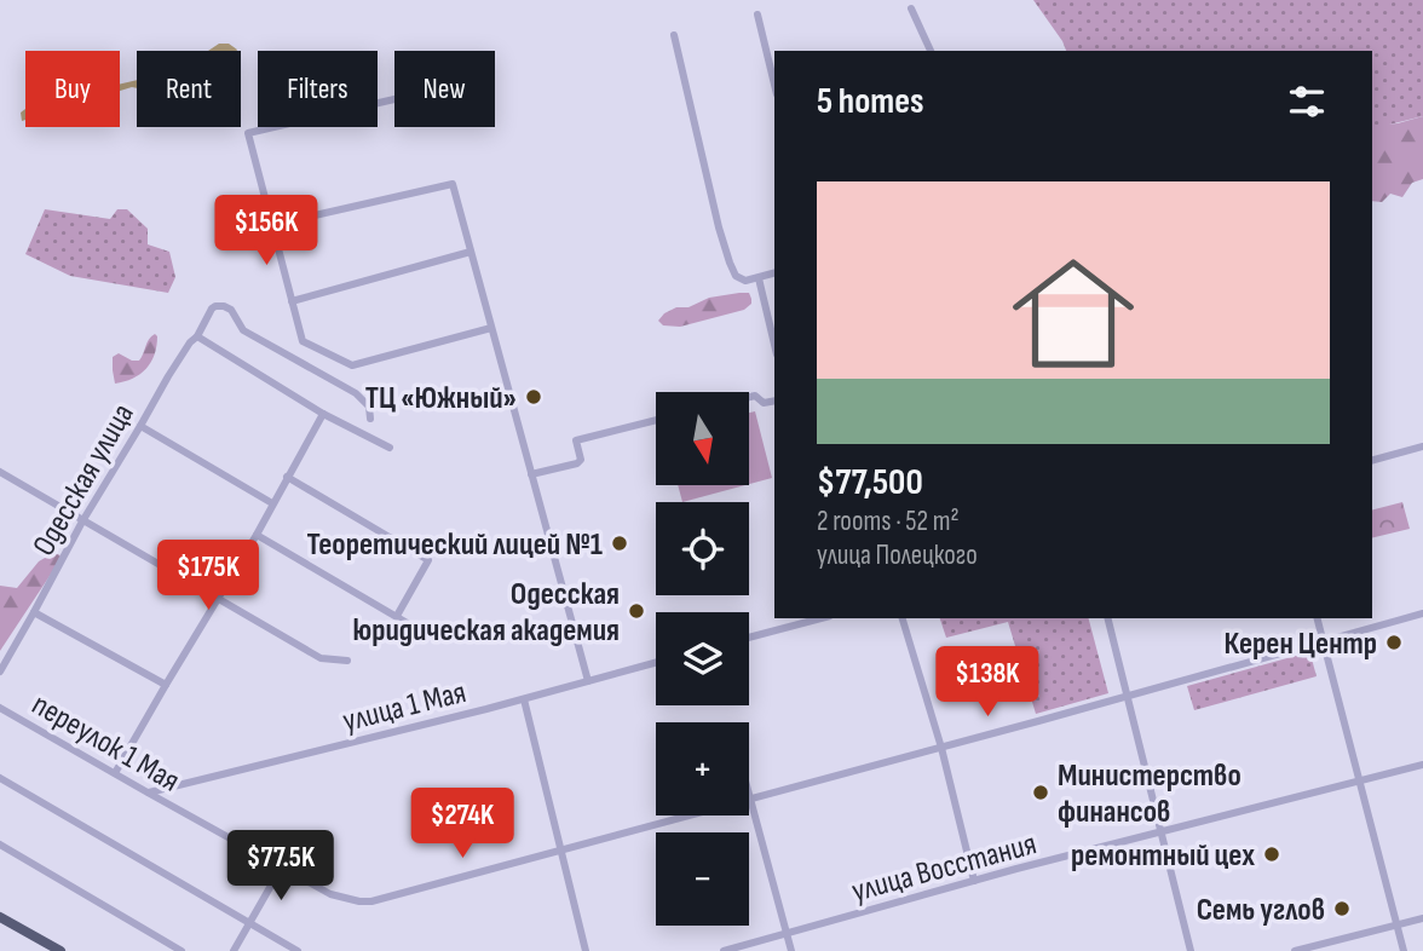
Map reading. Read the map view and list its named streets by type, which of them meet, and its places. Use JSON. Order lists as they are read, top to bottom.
{
  "streets": {
    "street": [
      "Одесская улица",
      "улица 1 Мая",
      "переулок 1 Мая",
      "улица Восстания"
    ]
  },
  "crossings": [
    ["улица 1 Мая", "переулок 1 Мая"]
  ],
  "places": [
    "ТЦ «Южный»",
    "Теоретический лицей №1",
    "Одесская юридическая академия",
    "Керен Центр",
    "Министерство финансов",
    "ремонтный цех",
    "Семь углов"
  ],
  "north": "bottom",
  "page": {
    "chip": [
      "Buy",
      "Rent",
      "Filters",
      "New"
    ],
    "heading": "5 homes",
    "list": [
      {
        "name": "$77,500",
        "note": "2 rooms · 52 m² · улица Полецкого"
      }
    ],
    "price": [
      "$156K",
      "$175K",
      "$138K",
      "$274K",
      "$77.5K"
    ],
    "map_buttons": ["+", "−"]
  }
}
